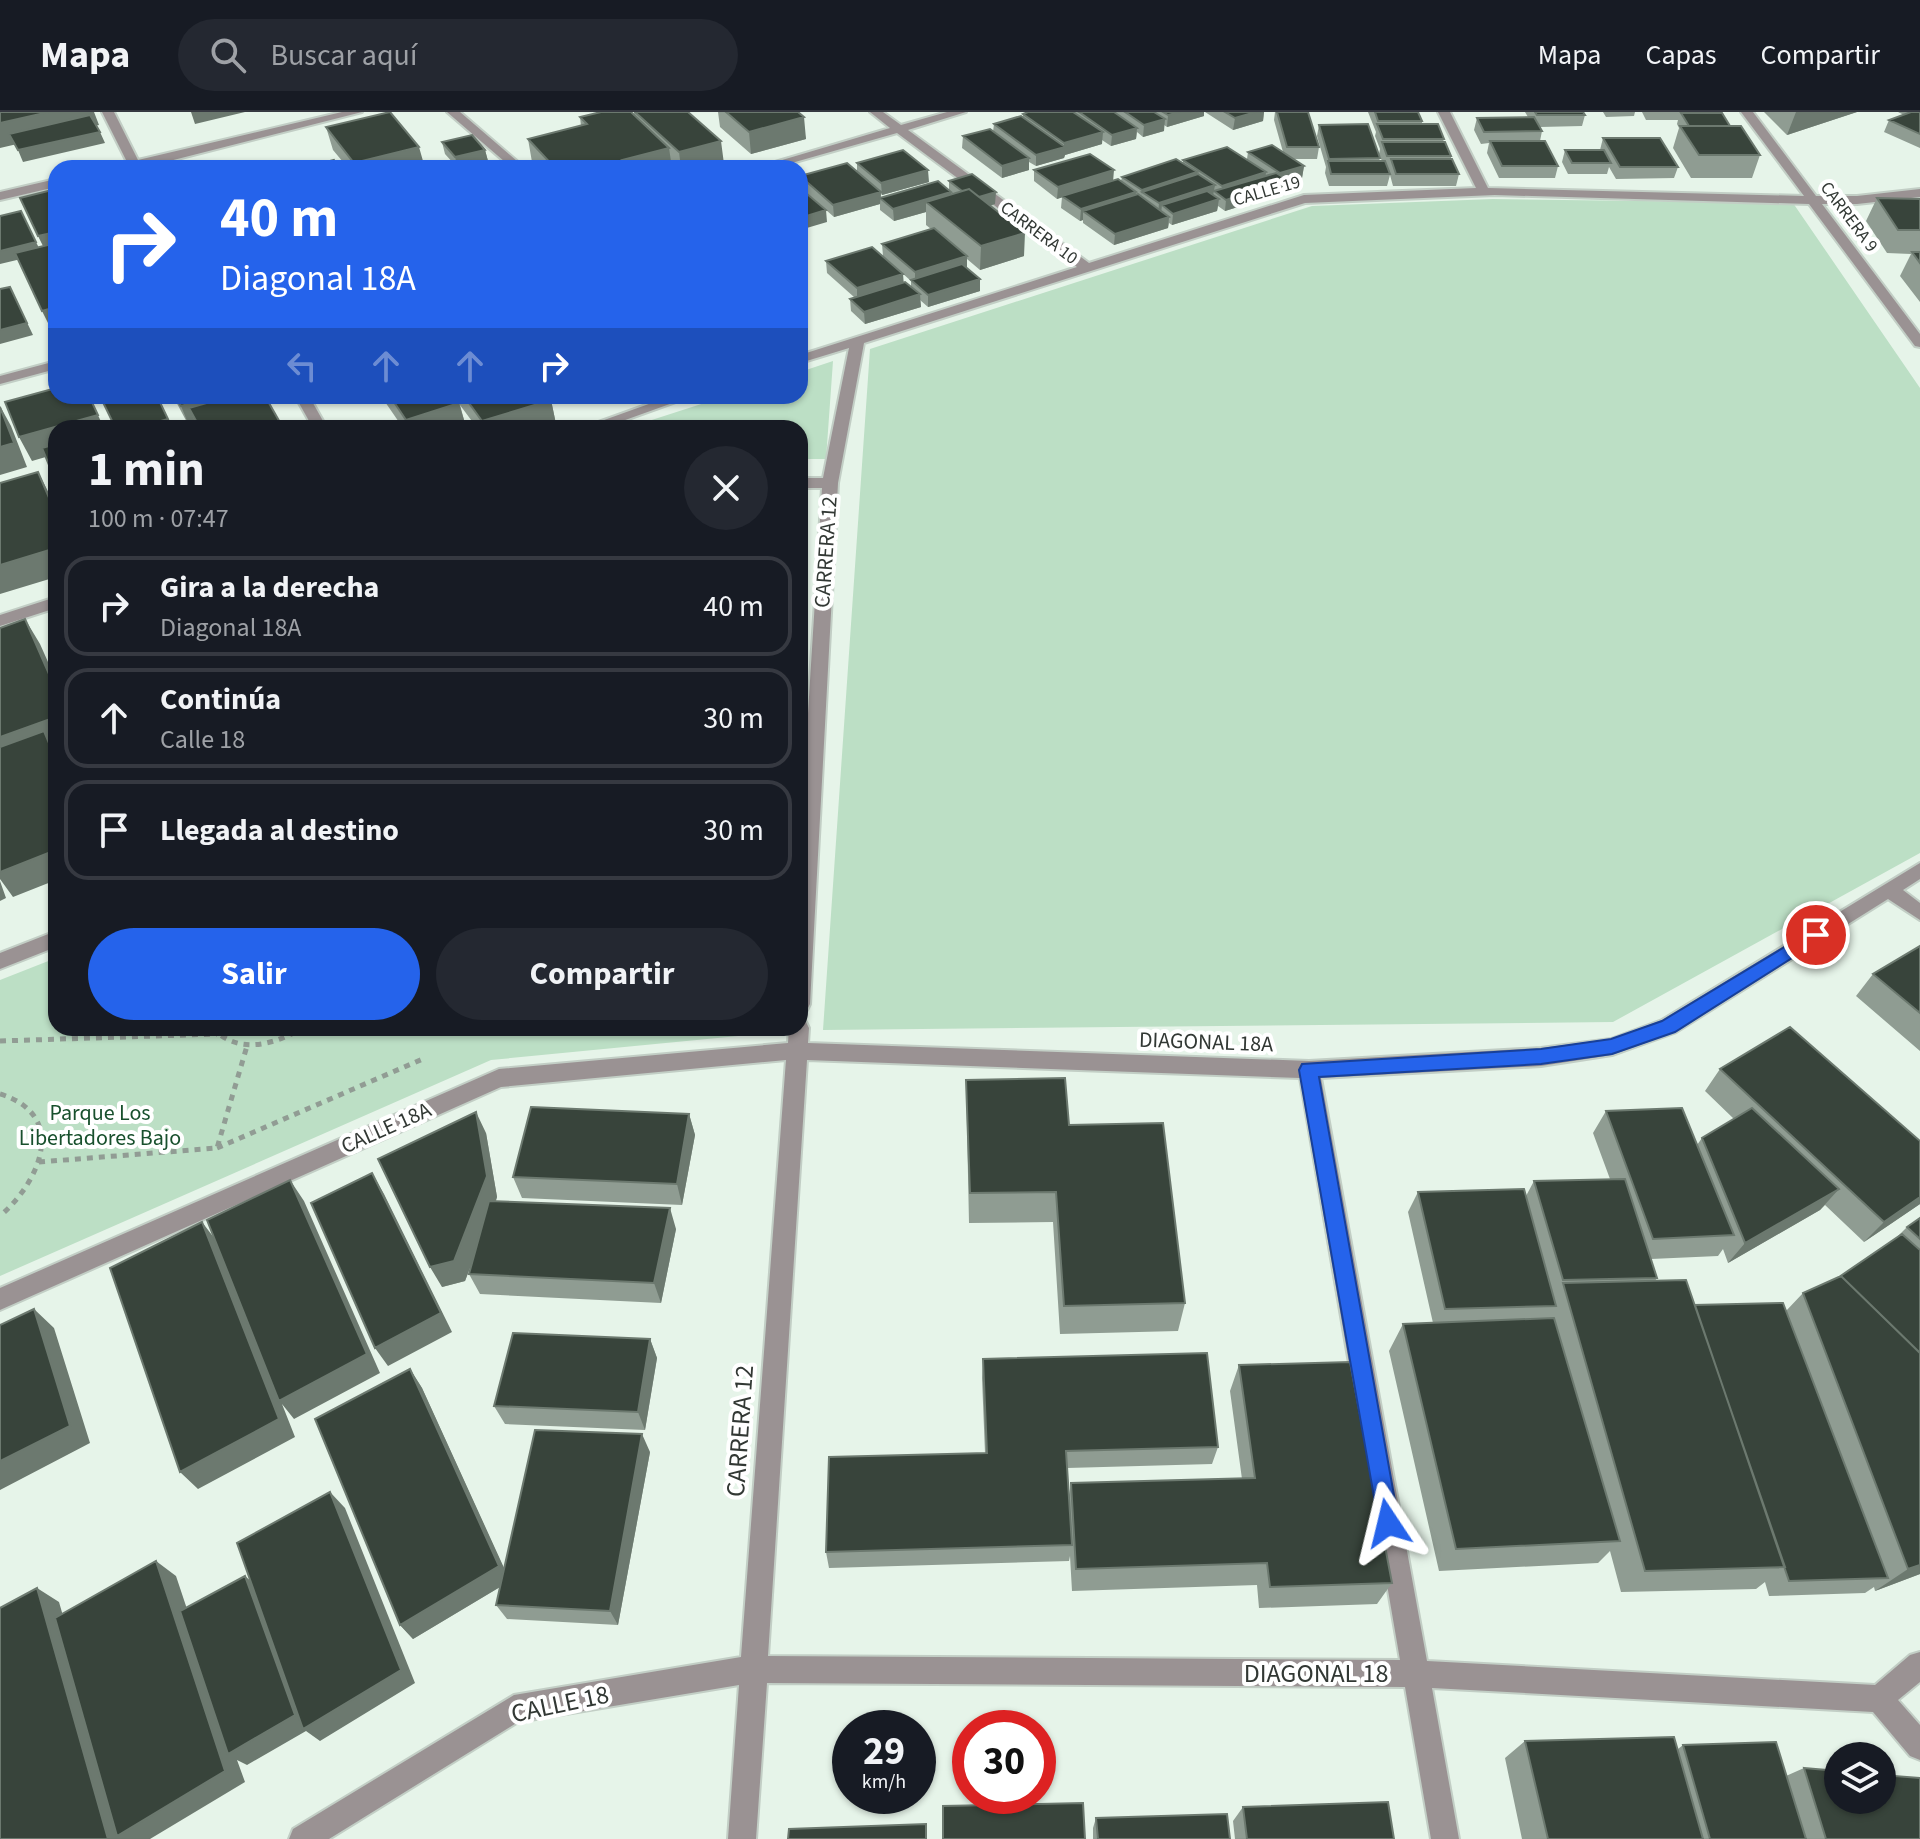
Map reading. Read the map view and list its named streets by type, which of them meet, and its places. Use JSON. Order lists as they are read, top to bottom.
{
  "streets": {
    "street": [
      "CALLE 19",
      "CARRERA 9",
      "CARRERA 10",
      "CARRERA 12",
      "DIAGONAL 18A",
      "CALLE 18A",
      "DIAGONAL 18",
      "CALLE 18"
    ]
  },
  "crossings": [
    ["CALLE 19", "CARRERA 9"],
    ["CALLE 19", "CARRERA 10"],
    ["CALLE 19", "CARRERA 12"],
    ["CARRERA 12", "DIAGONAL 18A"],
    ["CARRERA 12", "CALLE 18A"],
    ["CARRERA 12", "DIAGONAL 18"],
    ["CARRERA 12", "CALLE 18"],
    ["DIAGONAL 18A", "CALLE 18A"],
    ["DIAGONAL 18", "CALLE 18"]
  ],
  "parks": ["Parque Los Libertadores Bajo"],
  "page": {
    "header": "Mapa",
    "search": "Buscar aquí",
    "nav": ["Mapa", "Capas", "Compartir"],
    "turn": ["40 m", "Diagonal 18A"],
    "heading": ["1 min", "100 m · 07:47"],
    "list": [
      {
        "name": "Gira a la derecha",
        "note": "Diagonal 18A",
        "value": "40 m"
      },
      {
        "name": "Continúa",
        "note": "Calle 18",
        "value": "30 m"
      },
      {
        "name": "Llegada al destino",
        "value": "30 m"
      }
    ],
    "buttons": ["Salir", "Compartir"],
    "speed": "29 km/h",
    "limit": "30"
  }
}
